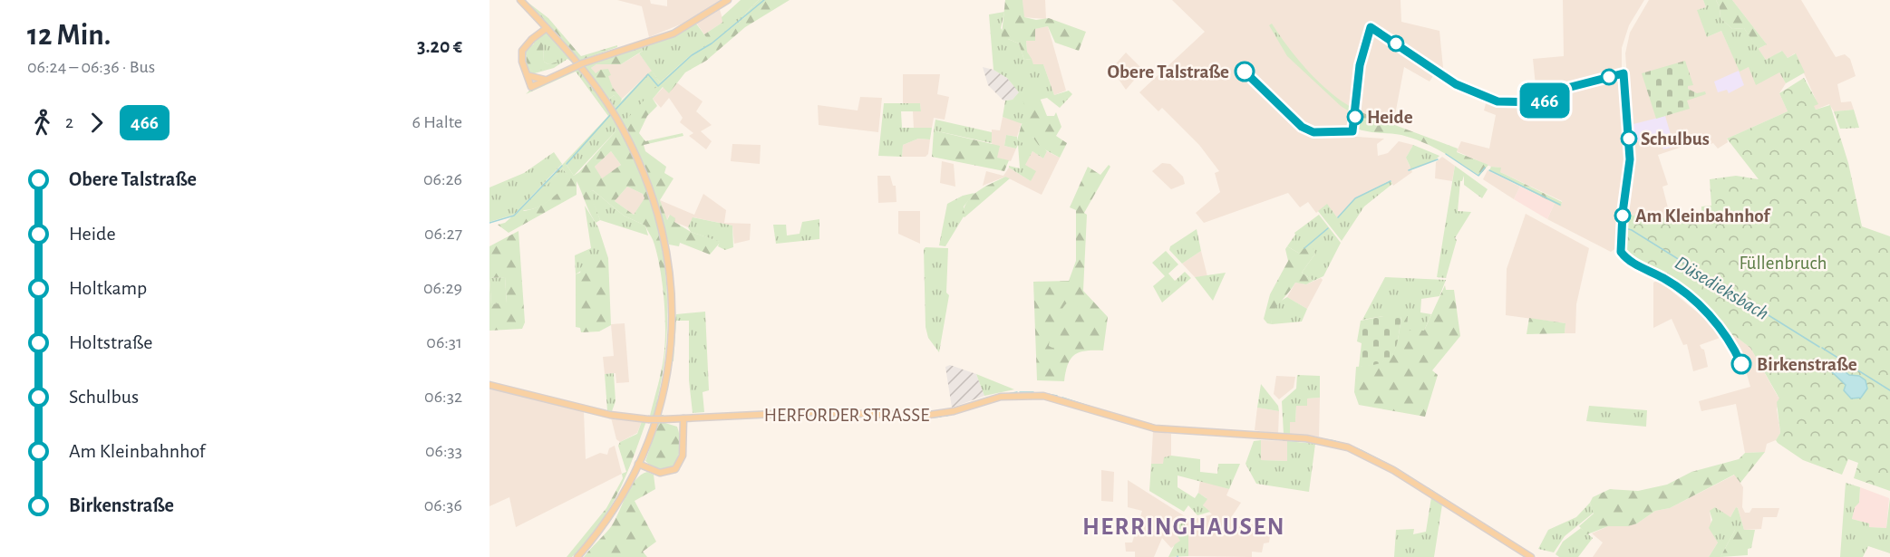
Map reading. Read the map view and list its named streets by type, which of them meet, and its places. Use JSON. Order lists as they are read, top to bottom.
{
  "streets": {
    "main road": ["HERFORDER STRASSE"]
  },
  "districts": ["HERRINGHAUSEN"],
  "water": ["Düsedieksbach"],
  "parks": ["Füllenbruch"],
  "places": [
    "Obere Talstraße",
    "Heide",
    "Schulbus",
    "Am Kleinbahnhof",
    "Birkenstraße"
  ],
  "lines": ["bus line 466"],
  "page": {
    "heading": ["12 Min.", "06:24 – 06:36 · Bus", "3.20 €"],
    "on_map": "466",
    "legs": ["2", "466", "6 Halte"],
    "list": [
      {
        "name": "Obere Talstraße",
        "value": "06:26"
      },
      {
        "name": "Heide",
        "value": "06:27"
      },
      {
        "name": "Holtkamp",
        "value": "06:29"
      },
      {
        "name": "Holtstraße",
        "value": "06:31"
      },
      {
        "name": "Schulbus",
        "value": "06:32"
      },
      {
        "name": "Am Kleinbahnhof",
        "value": "06:33"
      },
      {
        "name": "Birkenstraße",
        "value": "06:36"
      }
    ]
  }
}
